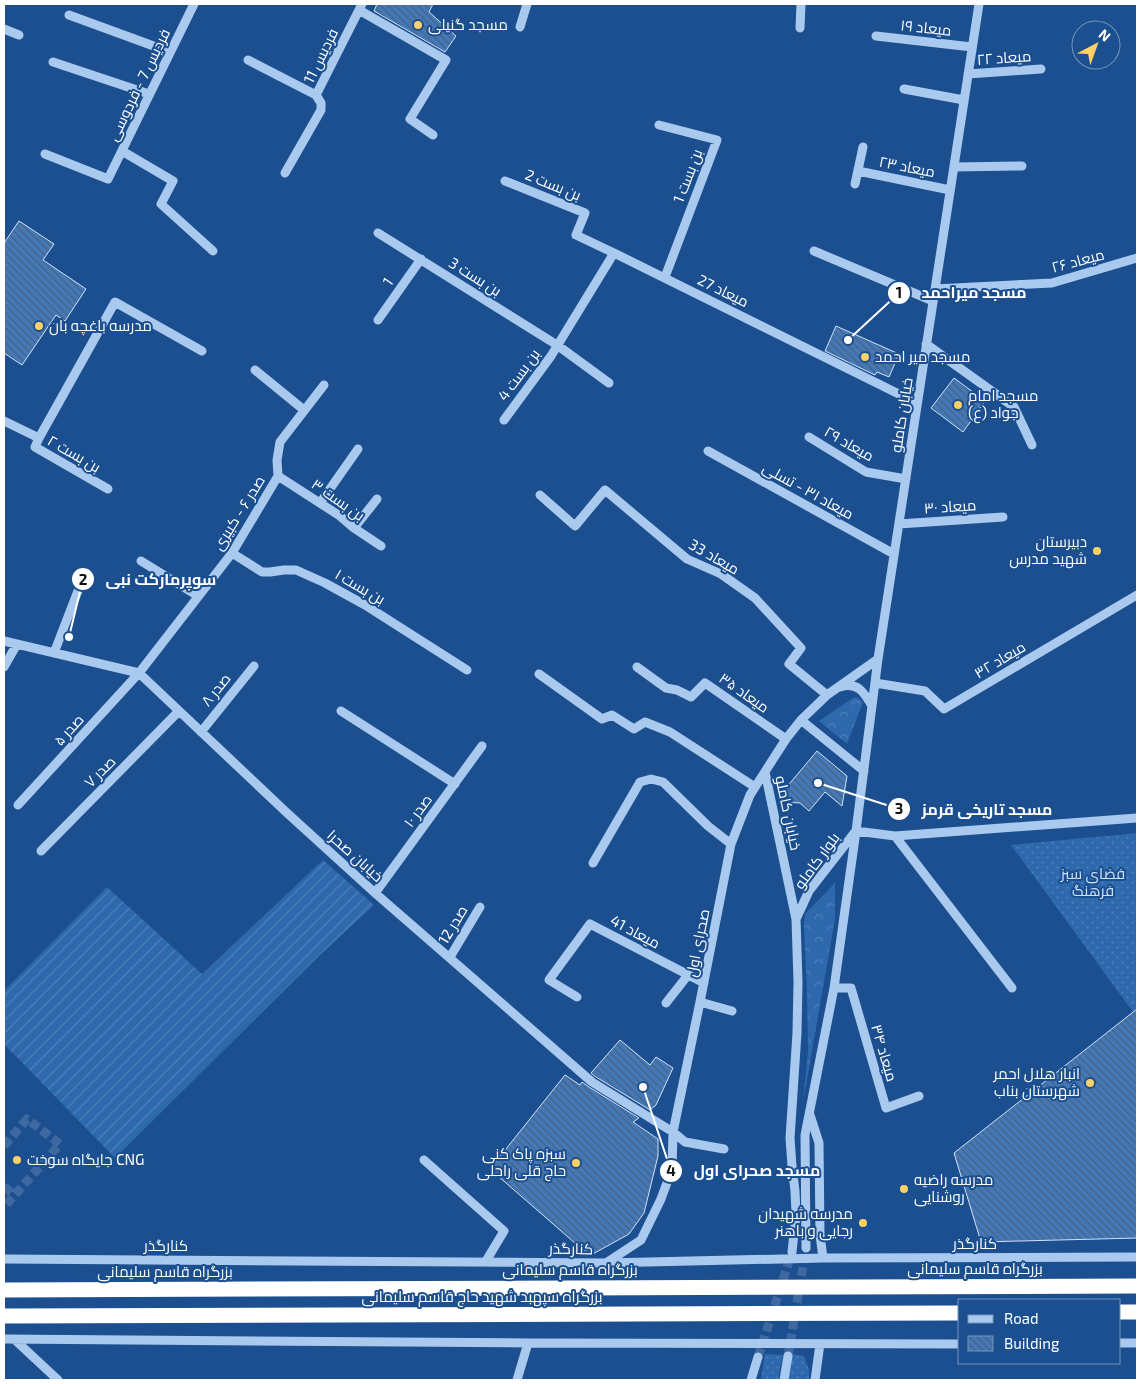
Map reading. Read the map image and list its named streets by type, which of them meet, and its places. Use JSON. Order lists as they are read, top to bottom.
{
  "streets": {
    "highway": ["بزرگراه قاسم سلیمانی", "بزرگراه سپهبد شهید حاج قاسم سلیمانی"],
    "street": [
      "میعاد ۱۹",
      "فردیس 11",
      "میعاد ۲۲",
      "فردیس 7 - فردوسی",
      "میعاد ۲۳",
      "بن بست 1",
      "بن بست 2",
      "میعاد ۲۶",
      "بن بست 3",
      "1",
      "میعاد 27",
      "بن بست 4",
      "خیابان کاملو",
      "میعاد ۲۹",
      "بن بست ۲",
      "میعاد ۳۱ - تسلی",
      "بن بست ۳",
      "میعاد ۳۰",
      "صدر ۶ - کبیری",
      "میعاد 33",
      "بن بست ۱",
      "میعاد ۳۲",
      "صدر ۸",
      "میعاد ۳۵",
      "صدر ۵",
      "صدر ۷",
      "صدر ۱۰",
      "خیابان صحرا",
      "بلوار کاملو",
      "صدر 12",
      "میعاد 41",
      "صحرای اول",
      "میعاد ۳۴",
      "کنارگذر"
    ]
  },
  "crossings": [
    ["میعاد ۱۹", "خیابان کاملو"],
    ["میعاد ۲۲", "خیابان کاملو"],
    ["میعاد ۲۳", "خیابان کاملو"],
    ["بن بست 1", "میعاد 27"],
    ["بن بست 2", "میعاد 27"],
    ["میعاد ۲۶", "خیابان کاملو"],
    ["بن بست 3", "1"],
    ["بن بست 3", "بن بست 4"],
    ["میعاد 27", "خیابان کاملو"],
    ["خیابان کاملو", "میعاد ۲۹"],
    ["خیابان کاملو", "میعاد ۳۱ - تسلی"],
    ["خیابان کاملو", "میعاد ۳۰"],
    ["خیابان کاملو", "میعاد ۳۲"],
    ["خیابان کاملو", "بلوار کاملو"],
    ["خیابان کاملو", "صحرای اول"],
    ["بن بست ۳", "صدر ۶ - کبیری"],
    ["صدر ۶ - کبیری", "بن بست ۱"],
    ["صدر ۶ - کبیری", "صدر ۵"],
    ["صدر ۶ - کبیری", "خیابان صحرا"],
    ["میعاد 33", "صحرای اول"],
    ["صدر ۸", "خیابان صحرا"],
    ["میعاد ۳۵", "صحرای اول"],
    ["صدر ۵", "خیابان صحرا"],
    ["صدر ۷", "خیابان صحرا"],
    ["صدر ۱۰", "خیابان صحرا"],
    ["خیابان صحرا", "صدر 12"],
    ["خیابان صحرا", "صحرای اول"],
    ["بلوار کاملو", "میعاد ۳۴"],
    ["بلوار کاملو", "کنارگذر"],
    ["میعاد 41", "صحرای اول"],
    ["صحرای اول", "کنارگذر"]
  ],
  "parks": ["فضای سبز فرهنگ"],
  "places": [
    "مسجد گنیلی",
    "مدرسه باغچه بان",
    "مسجد میراحمد",
    "مسجد میر احمد",
    "مسجد امام جواد (ع)",
    "دبیرستان شهید مدرس",
    "سوپرمارکت نبی",
    "مسجد تاریخی قرمز",
    "انبار هلال احمر شهرستان بناب",
    "مسجد صحرای اول",
    "جایگاه سوخت CNG",
    "سبزه پاک کنی حاج قلی راحلی",
    "مدرسه راضیه روشنایی",
    "مدرسه شهیدان رجایی و باهنر"
  ],
  "legend": ["Road", "Building"],
  "north": "top right"
}
